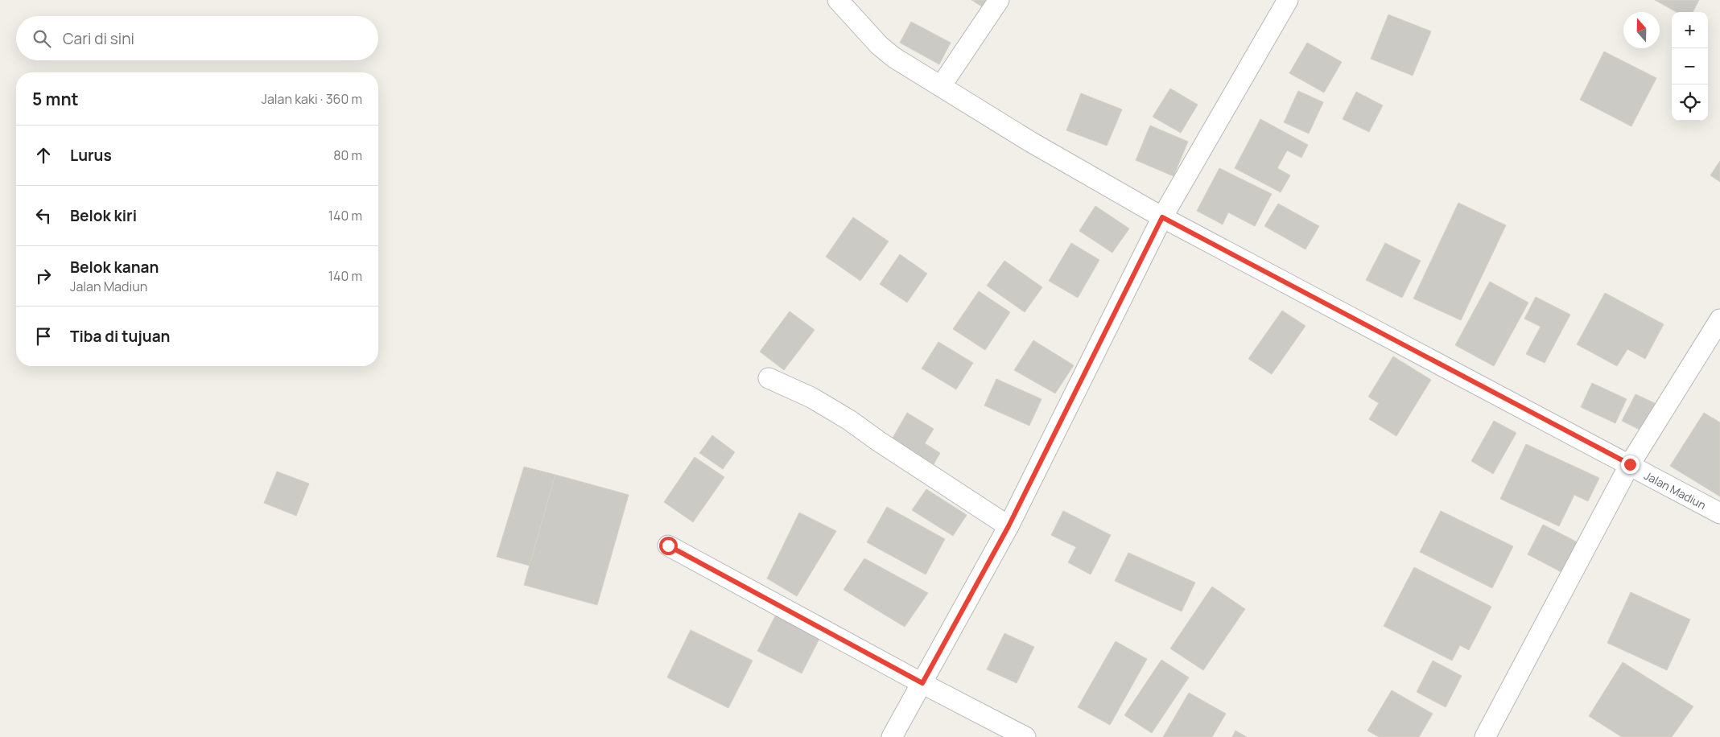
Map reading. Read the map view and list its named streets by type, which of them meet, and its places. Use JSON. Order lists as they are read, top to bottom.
{
  "streets": {
    "street": ["Jalan Madiun"]
  },
  "north": "top",
  "page": {
    "map_buttons": ["+", "−"],
    "search": "Cari di sini",
    "heading": ["5 mnt", "Jalan kaki · 360 m"],
    "list": [
      ["Lurus", "80 m"],
      ["Belok kiri", "140 m"],
      ["Belok kanan", "Jalan Madiun", "140 m"],
      "Tiba di tujuan"
    ]
  }
}
